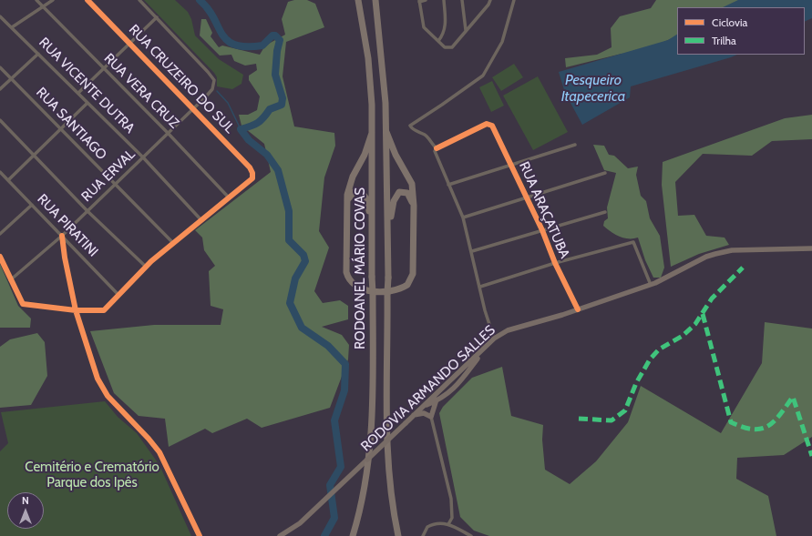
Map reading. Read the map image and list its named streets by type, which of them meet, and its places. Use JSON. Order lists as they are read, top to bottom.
{
  "streets": {
    "highway": ["RODOANEL MÁRIO COVAS"],
    "main road": ["RODOVIA ARMANDO SALLES"],
    "street": [
      "RUA CRUZEIRO DO SUL",
      "RUA VICENTE DUTRA",
      "RUA VERA CRUZ",
      "RUA SANTIAGO",
      "RUA ERVAL",
      "RUA ARAÇATUBA",
      "RUA PIRATINI"
    ]
  },
  "crossings": [
    ["RUA CRUZEIRO DO SUL", "RUA VERA CRUZ"],
    ["RUA CRUZEIRO DO SUL", "RUA ERVAL"],
    ["RUA VICENTE DUTRA", "RUA ERVAL"],
    ["RUA VERA CRUZ", "RUA ERVAL"],
    ["RUA SANTIAGO", "RUA ERVAL"],
    ["RUA ERVAL", "RUA PIRATINI"],
    ["RUA ARAÇATUBA", "RODOVIA ARMANDO SALLES"]
  ],
  "water": ["Pesqueiro Itapecerica"],
  "parks": ["Cemitério e Crematório Parque dos Ipês"],
  "legend": ["Ciclovia", "Trilha"],
  "north": "top"
}
